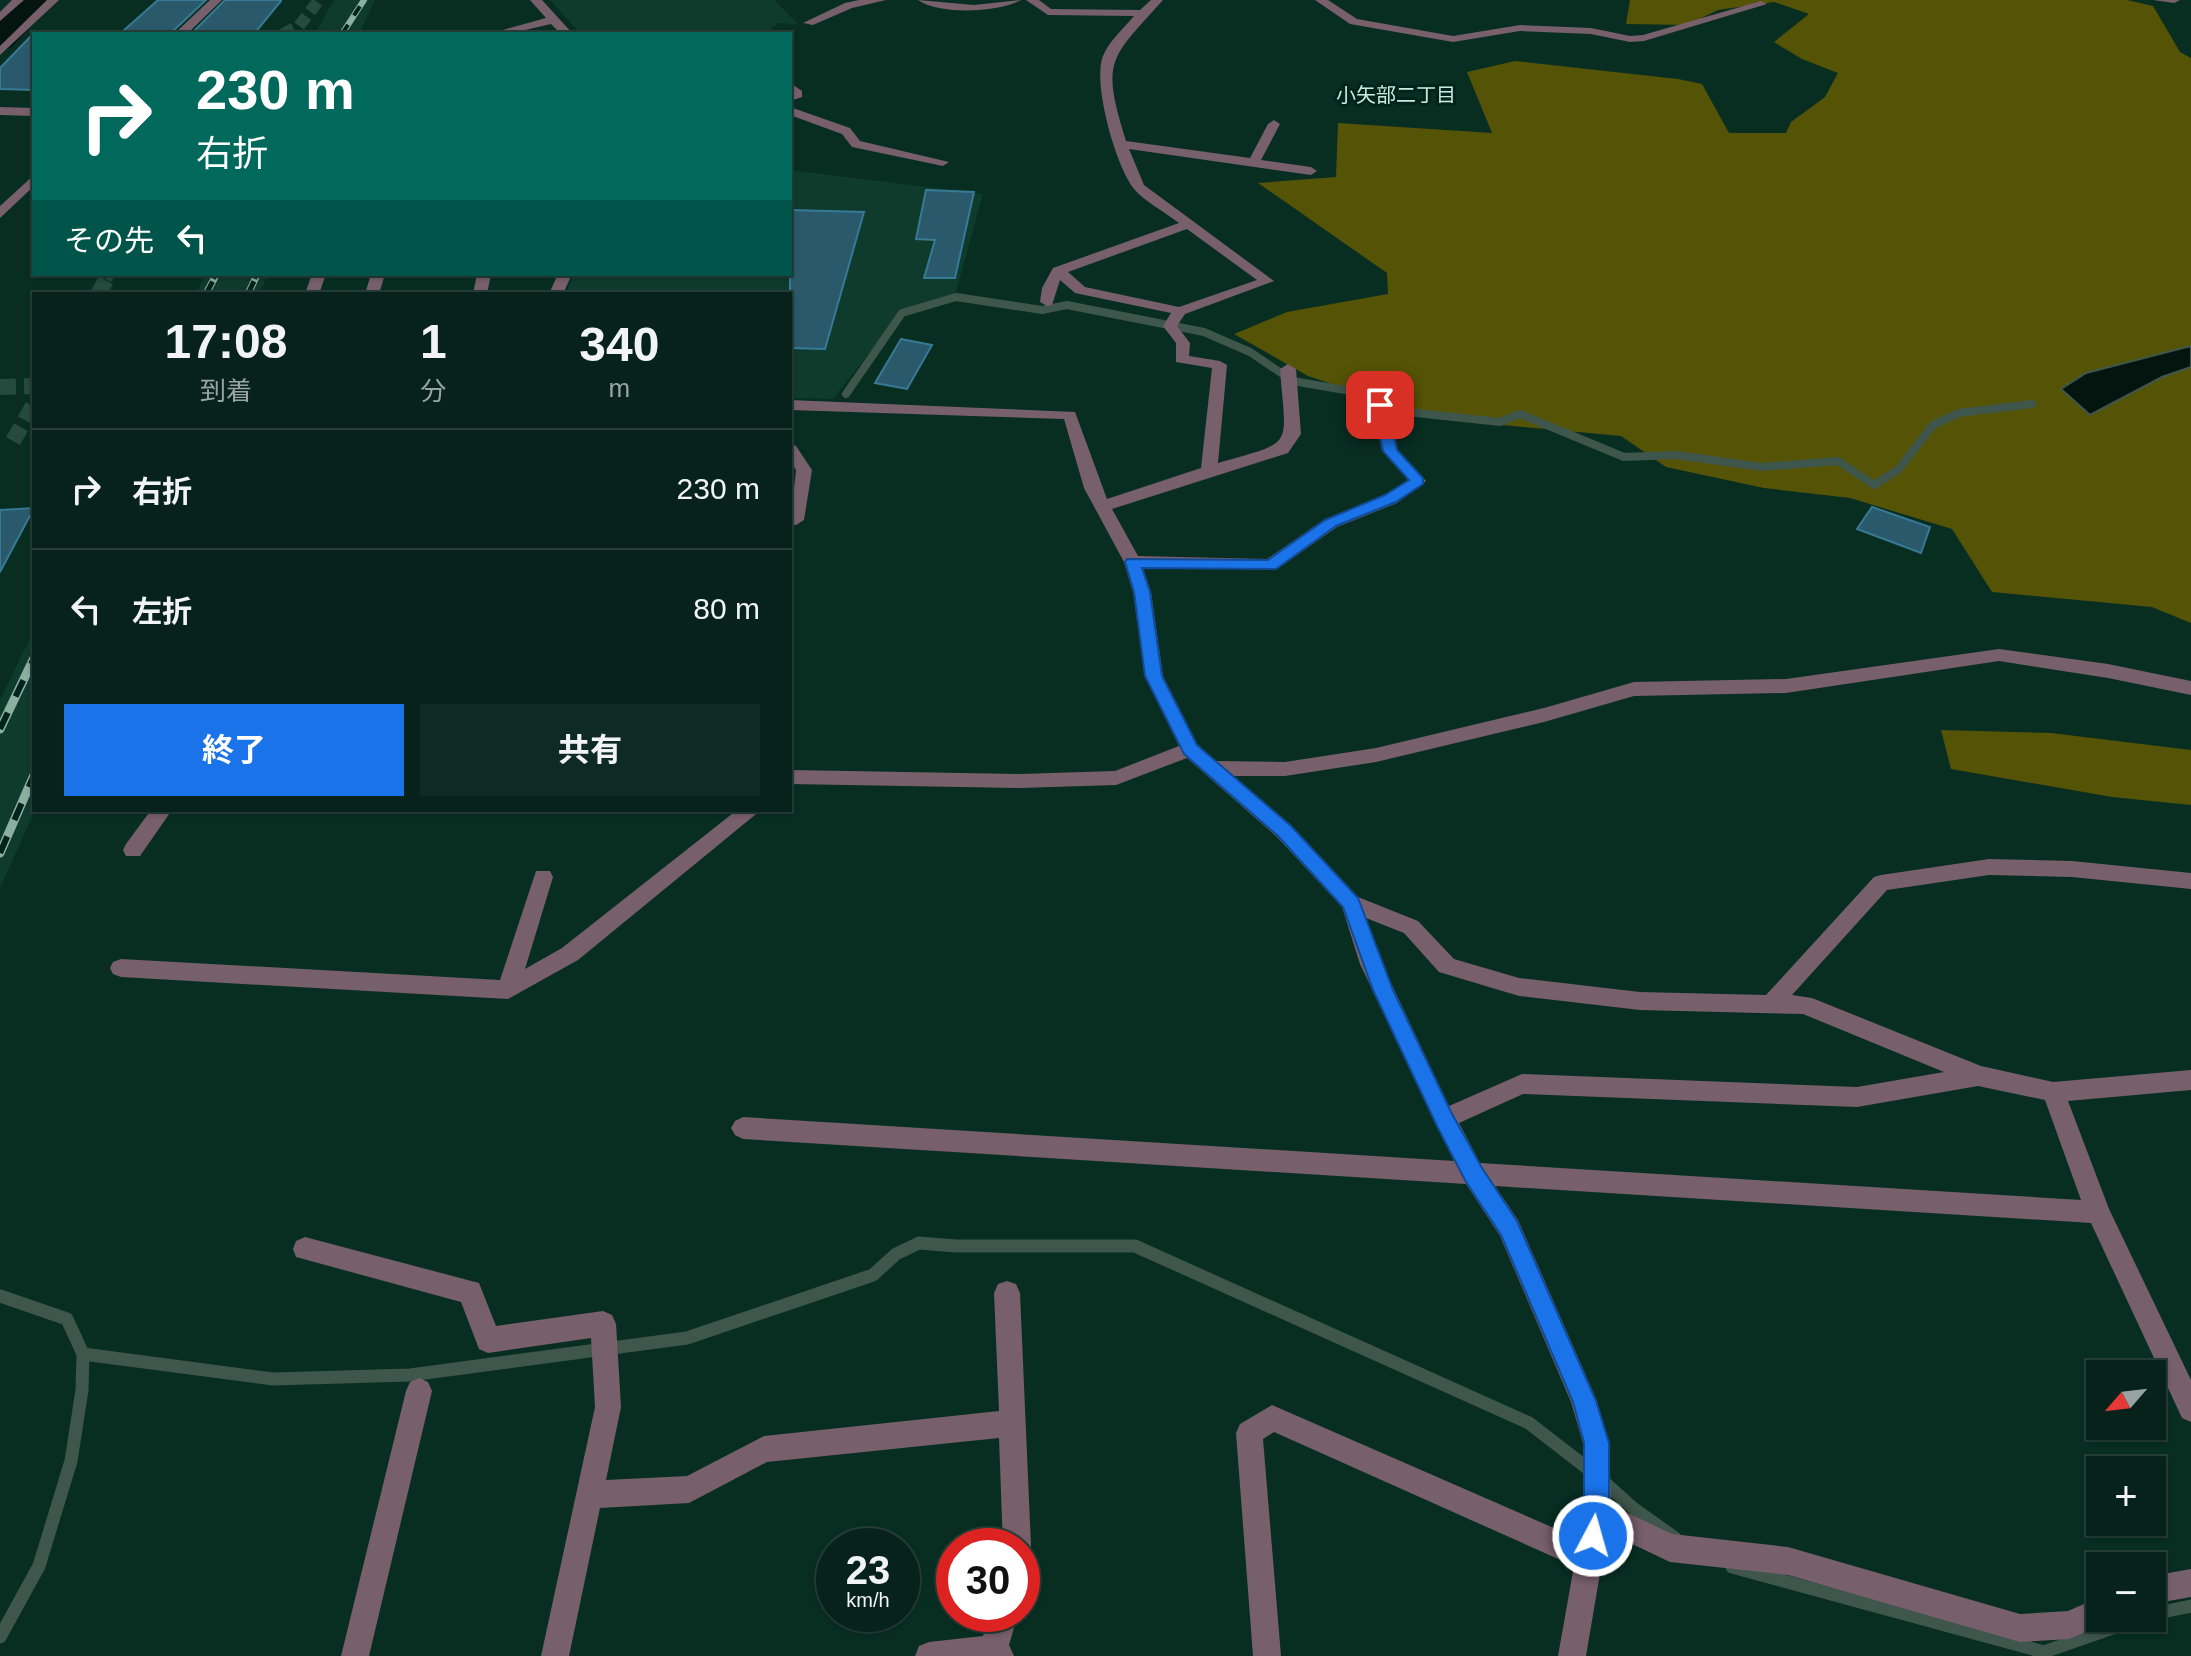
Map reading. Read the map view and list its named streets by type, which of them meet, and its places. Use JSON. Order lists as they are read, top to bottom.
{
  "districts": ["小矢部二丁目"],
  "north": "bottom left",
  "page": {
    "turn": ["230 m", "右折"],
    "then": "その先",
    "eta": [
      "17:08",
      "到着",
      "1",
      "分",
      "340",
      "m"
    ],
    "list": [
      {
        "name": "右折",
        "value": "230 m"
      },
      {
        "name": "左折",
        "value": "80 m"
      }
    ],
    "buttons": ["終了", "共有"],
    "map_buttons": ["+", "−"],
    "speed": "23 km/h",
    "limit": "30"
  }
}
